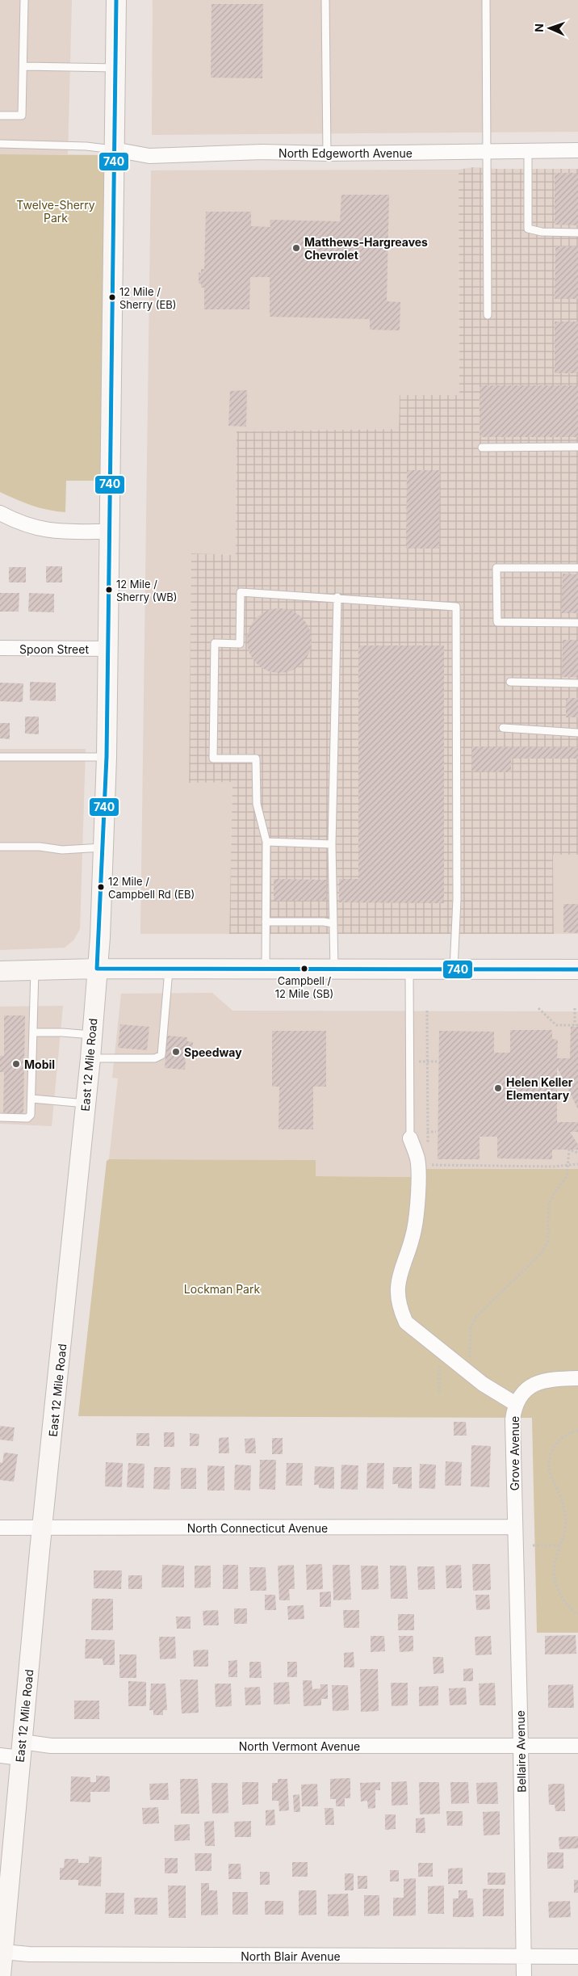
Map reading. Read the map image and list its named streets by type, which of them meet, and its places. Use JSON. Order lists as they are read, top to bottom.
{
  "streets": {
    "main road": ["East 12 Mile Road"],
    "street": [
      "North Edgeworth Avenue",
      "Spoon Street",
      "Grove Avenue",
      "North Connecticut Avenue",
      "North Vermont Avenue",
      "Bellaire Avenue",
      "North Blair Avenue"
    ]
  },
  "crossings": [
    ["North Edgeworth Avenue", "East 12 Mile Road"],
    ["Spoon Street", "East 12 Mile Road"],
    ["East 12 Mile Road", "North Connecticut Avenue"],
    ["East 12 Mile Road", "North Vermont Avenue"],
    ["East 12 Mile Road", "North Blair Avenue"],
    ["Grove Avenue", "North Connecticut Avenue"],
    ["Grove Avenue", "Bellaire Avenue"],
    ["North Connecticut Avenue", "Bellaire Avenue"],
    ["North Vermont Avenue", "Bellaire Avenue"],
    ["Bellaire Avenue", "North Blair Avenue"]
  ],
  "parks": ["Twelve-Sherry Park", "Lockman Park"],
  "places": [
    "Matthews-Hargreaves Chevrolet",
    "12 Mile / Sherry (EB)",
    "12 Mile / Sherry (WB)",
    "12 Mile / Campbell Rd (EB)",
    "Campbell / 12 Mile (SB)",
    "Speedway",
    "Mobil",
    "Helen Keller Elementary"
  ],
  "lines": ["transit line 740"],
  "north": "left"
}
